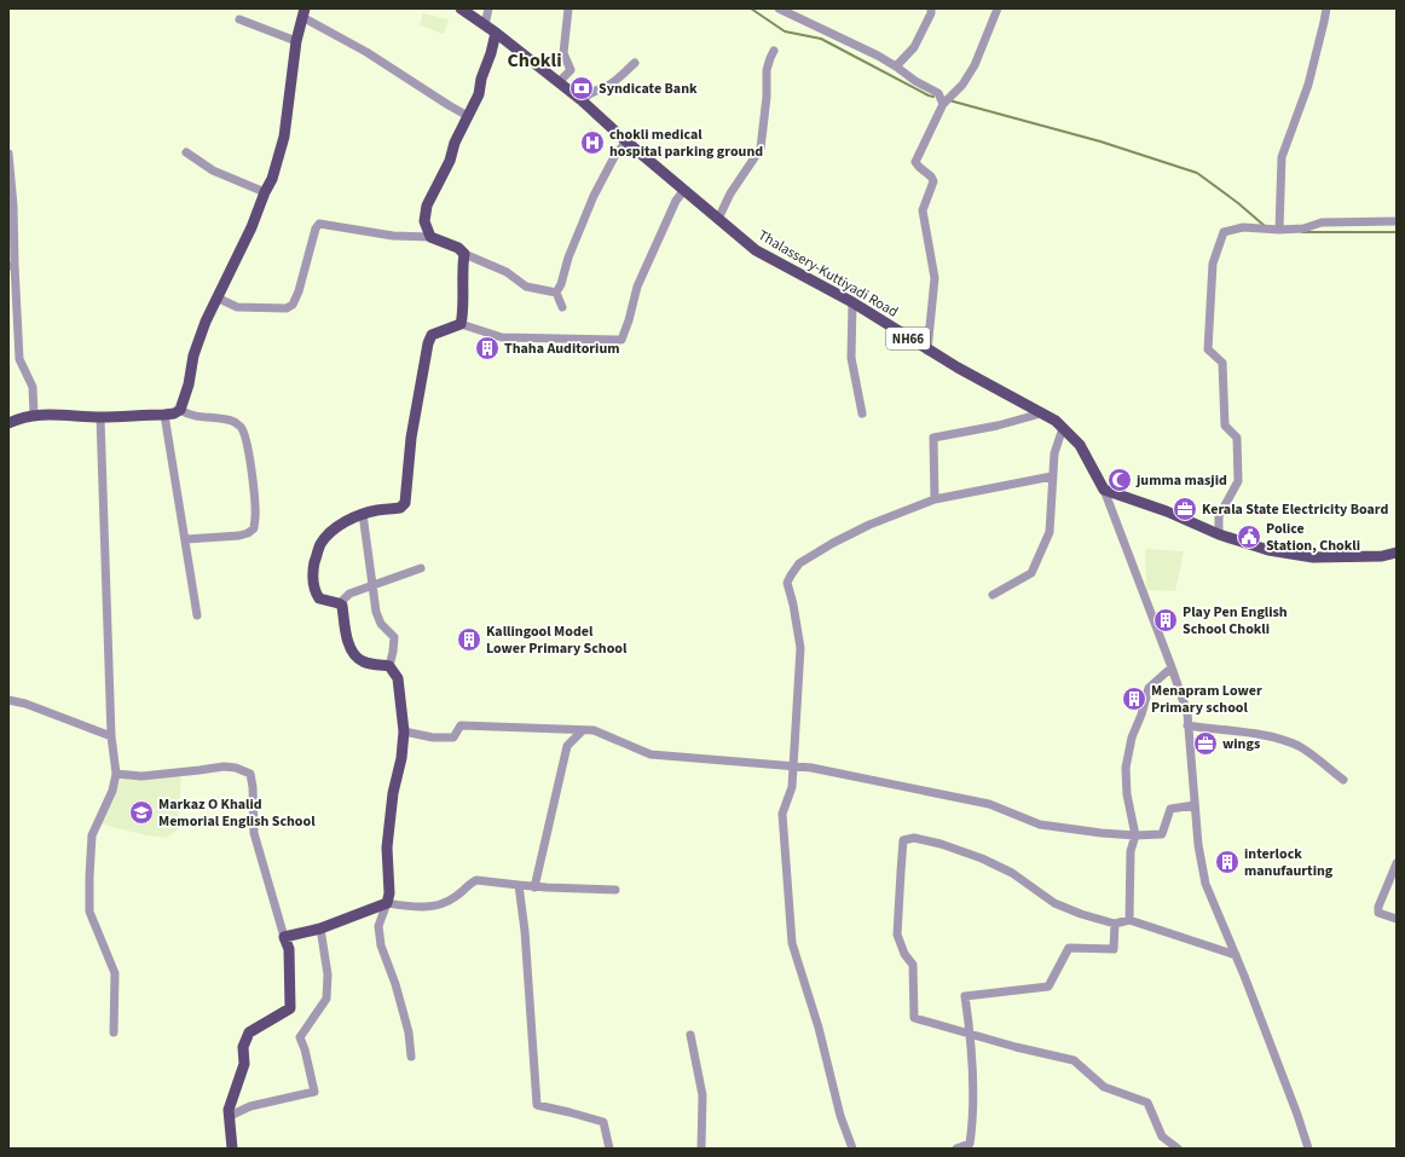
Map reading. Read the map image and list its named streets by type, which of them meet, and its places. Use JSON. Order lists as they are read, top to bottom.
{
  "streets": {
    "main road": ["Thalassery-Kuttiyadi Road", "NH66"]
  },
  "districts": ["Chokli"],
  "places": {
    "bank": ["Syndicate Bank"],
    "hospital": ["chokli medical hospital parking ground"],
    "building": [
      "Thaha Auditorium",
      "Play Pen English School Chokli",
      "Kallingool Model Lower Primary School",
      "Menapram Lower Primary school",
      "interlock manufaurting"
    ],
    "mosque": ["jumma masjid"],
    "office": ["Kerala State Electricity Board", "wings"],
    "public building": ["Police Station, Chokli"],
    "school or university": ["Markaz O Khalid Memorial English School"]
  }
}
